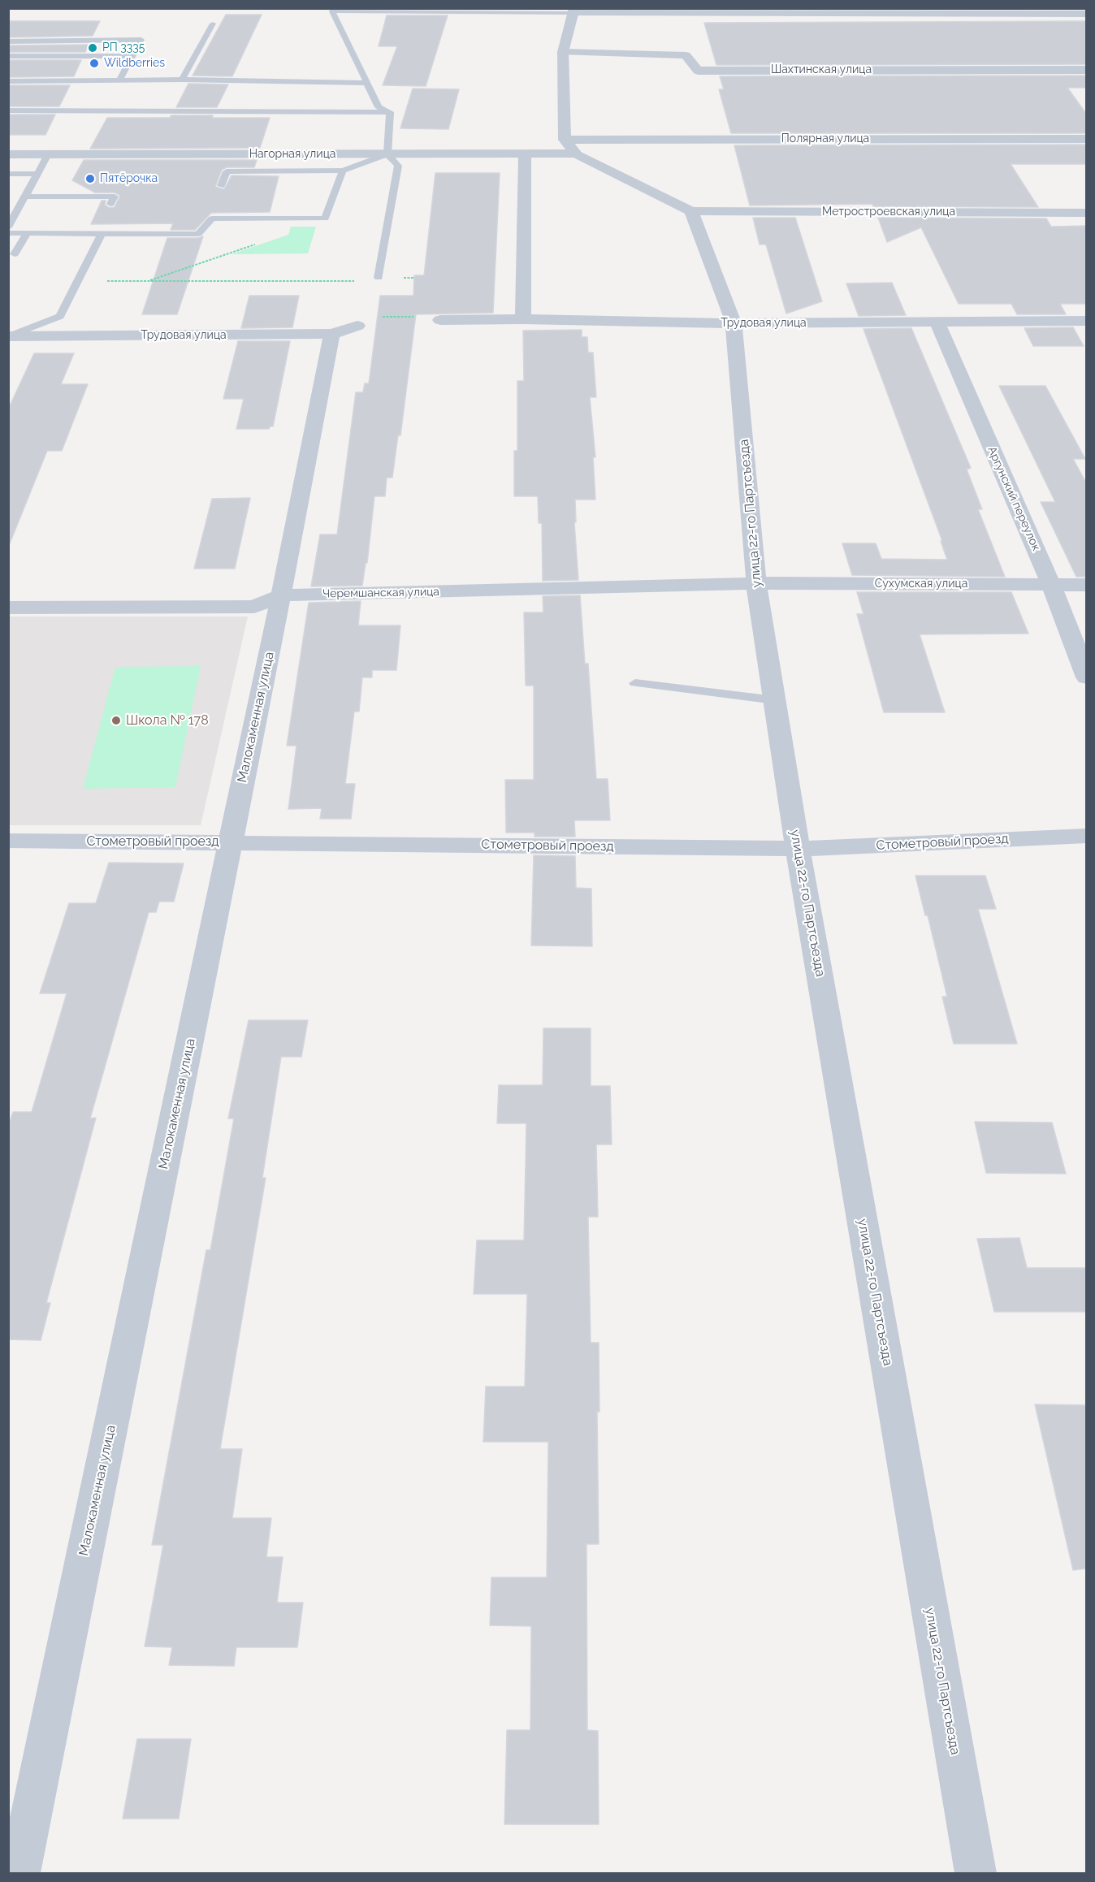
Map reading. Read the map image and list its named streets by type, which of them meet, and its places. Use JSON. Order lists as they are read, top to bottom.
{
  "streets": {
    "street": [
      "Шахтинская улица",
      "Полярная улица",
      "Нагорная улица",
      "Метростроевская улица",
      "Трудовая улица",
      "Аргунский переулок",
      "улица 22-го Партсъезда",
      "Сухумская улица",
      "Черемшанская улица",
      "Малокаменная улица",
      "Стометровый проезд"
    ]
  },
  "crossings": [
    ["Полярная улица", "Нагорная улица"],
    ["Метростроевская улица", "улица 22-го Партсъезда"],
    ["Трудовая улица", "Аргунский переулок"],
    ["Трудовая улица", "улица 22-го Партсъезда"],
    ["Трудовая улица", "Малокаменная улица"],
    ["Аргунский переулок", "Сухумская улица"],
    ["улица 22-го Партсъезда", "Сухумская улица"],
    ["улица 22-го Партсъезда", "Черемшанская улица"],
    ["улица 22-го Партсъезда", "Стометровый проезд"],
    ["Сухумская улица", "Черемшанская улица"],
    ["Черемшанская улица", "Малокаменная улица"],
    ["Малокаменная улица", "Стометровый проезд"]
  ],
  "places": [
    "РП 3335",
    "Wildberries",
    "Пятёрочка",
    "Школа № 178"
  ]
}
